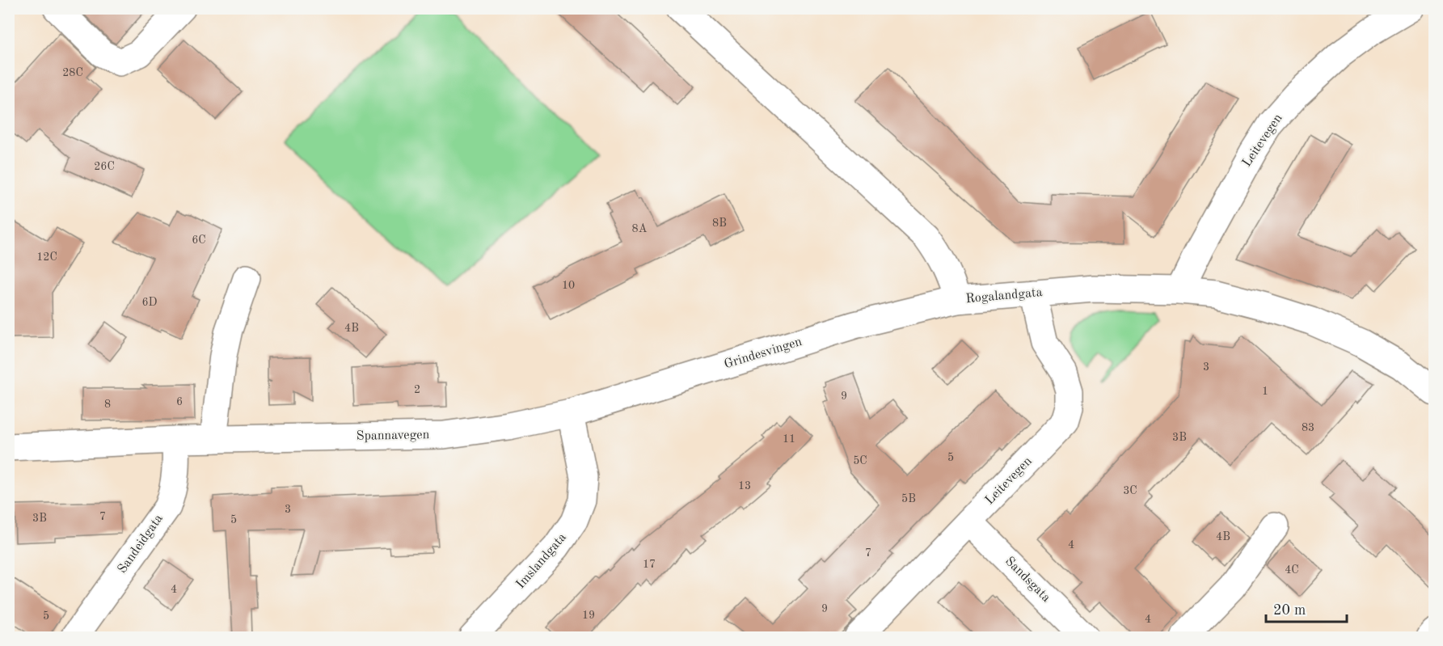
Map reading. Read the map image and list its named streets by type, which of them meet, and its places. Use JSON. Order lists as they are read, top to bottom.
{
  "streets": {
    "street": [
      "Leitevegen",
      "Rogalandgata",
      "Grindesvingen",
      "Spannavegen",
      "Sandeidgata",
      "Imslandgata",
      "Sandsgata"
    ]
  },
  "crossings": [
    ["Leitevegen", "Rogalandgata"],
    ["Leitevegen", "Sandsgata"],
    ["Rogalandgata", "Grindesvingen"],
    ["Grindesvingen", "Spannavegen"],
    ["Grindesvingen", "Imslandgata"],
    ["Spannavegen", "Sandeidgata"],
    ["Spannavegen", "Imslandgata"]
  ],
  "house_numbers": [
    "28C",
    "26C",
    "8B",
    "8A",
    "6C",
    "12C",
    "10",
    "6D",
    "4B",
    "3",
    "2",
    "1",
    "9",
    "6",
    "8",
    "83",
    "3B",
    "11",
    "5",
    "5C",
    "13",
    "3C",
    "5B",
    "3",
    "7",
    "3B",
    "5",
    "4B",
    "4",
    "7",
    "17",
    "4C",
    "4",
    "9",
    "19",
    "5",
    "4"
  ],
  "scale_bar": "20 m"
}
